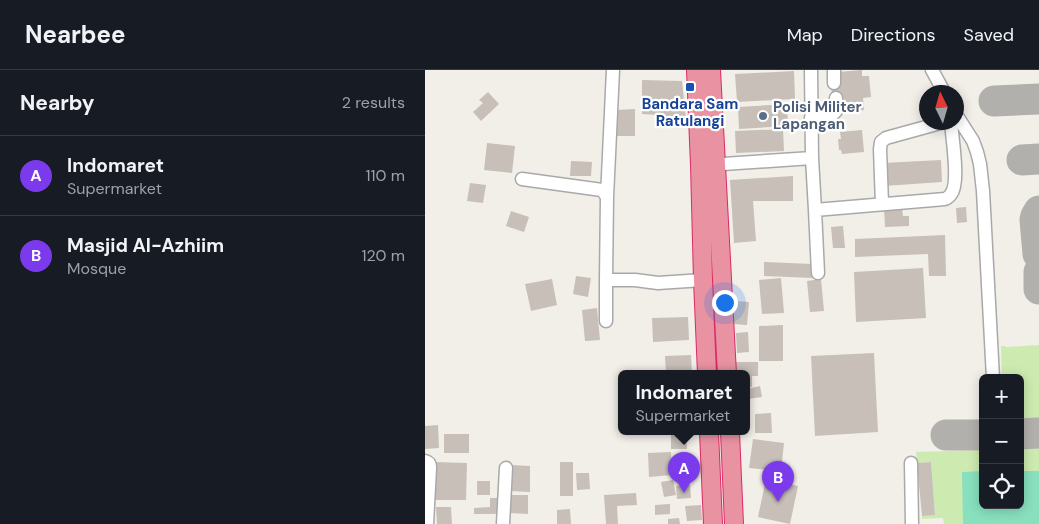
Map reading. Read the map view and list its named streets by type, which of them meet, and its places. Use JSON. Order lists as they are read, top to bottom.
{
  "places": {
    "transit": ["Bandara Sam Ratulangi"],
    "other": ["Polisi Militer Lapangan"]
  },
  "north": "top",
  "page": {
    "header": "Nearbee",
    "nav": ["Map", "Directions", "Saved"],
    "heading": ["Nearby", "2 results"],
    "list": [
      {
        "mark": "A",
        "name": "Indomaret",
        "note": "Supermarket",
        "value": "110 m"
      },
      {
        "mark": "B",
        "name": "Masjid Al-Azhiim",
        "note": "Mosque",
        "value": "120 m"
      }
    ],
    "popup": ["Indomaret", "Supermarket"],
    "map_buttons": ["+", "−"],
    "pins": ["A", "B"]
  }
}
